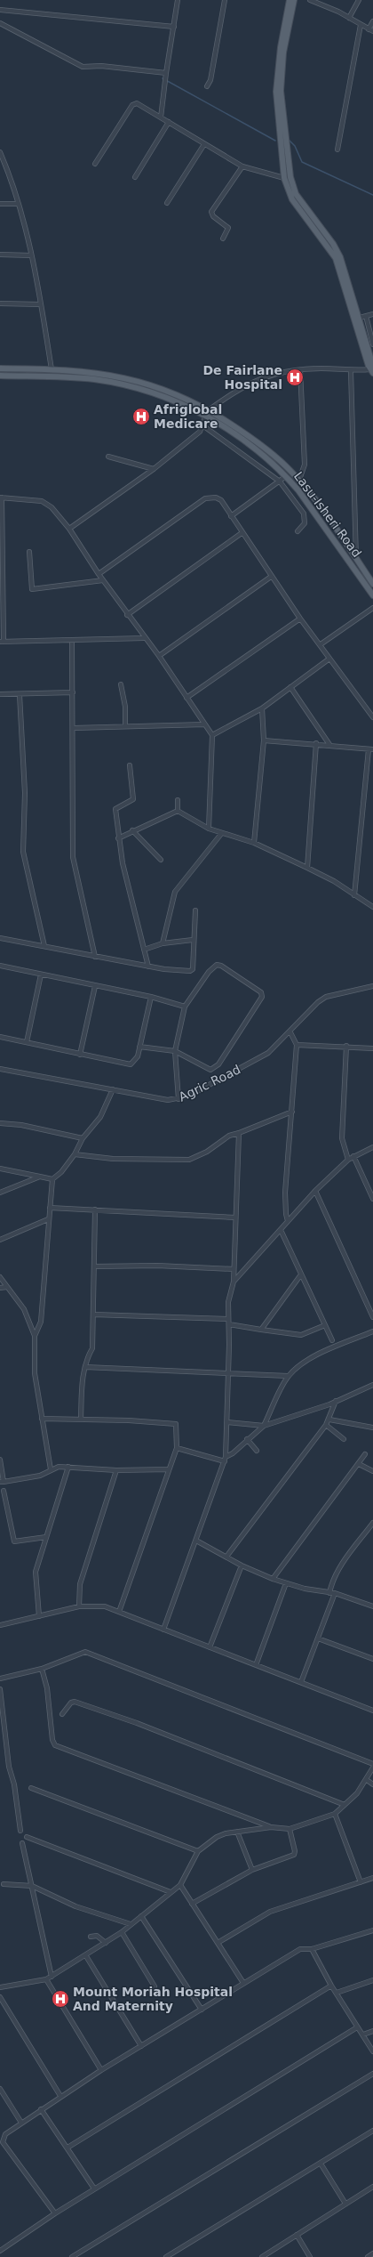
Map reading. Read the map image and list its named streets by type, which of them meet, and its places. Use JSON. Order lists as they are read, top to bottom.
{
  "streets": {
    "main road": ["Lasu-Isheri Road"],
    "street": ["Agric Road"]
  },
  "places": {
    "hospital": ["De Fairlane Hospital", "Afriglobal Medicare", "Mount Moriah Hospital And Maternity"]
  }
}
